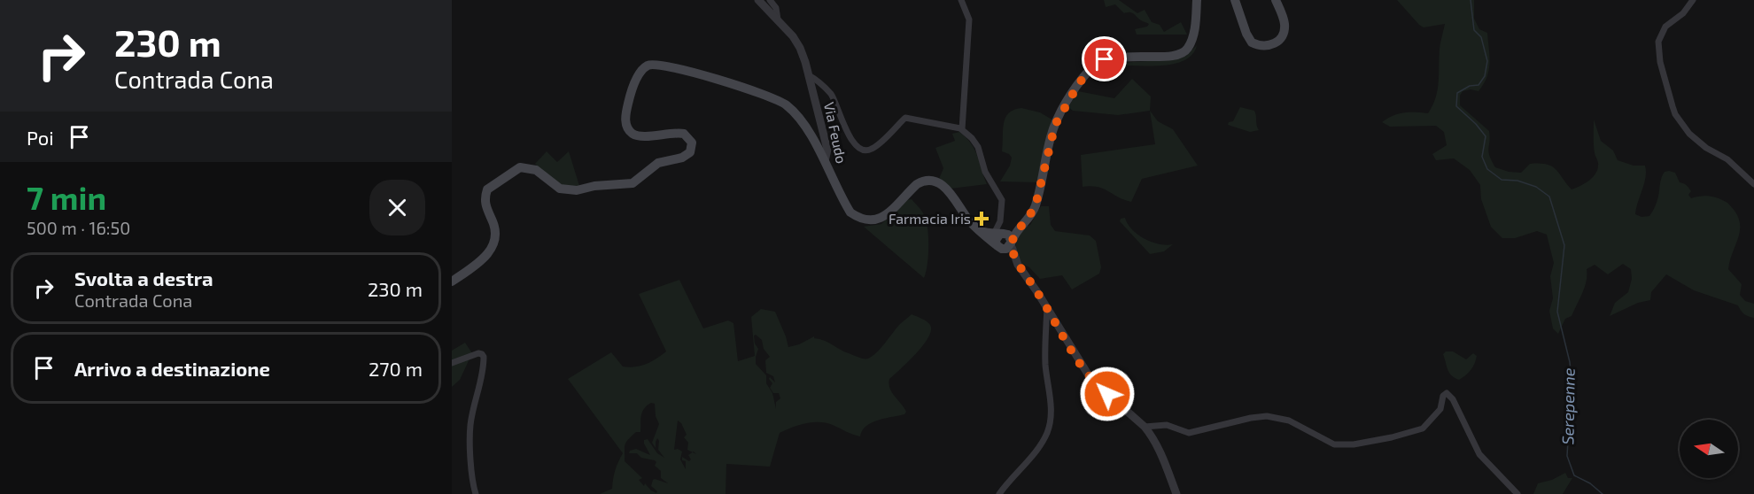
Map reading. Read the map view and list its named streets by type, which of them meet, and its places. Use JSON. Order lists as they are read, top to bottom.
{
  "streets": {
    "main road": ["Via Feudo"]
  },
  "water": ["Serepenne"],
  "places": {
    "health": ["Farmacia Iris"]
  },
  "north": "left",
  "page": {
    "turn": ["230 m", "Contrada Cona"],
    "then": "Poi",
    "heading": ["7 min", "500 m · 16:50"],
    "list": [
      {
        "name": "Svolta a destra",
        "note": "Contrada Cona",
        "value": "230 m"
      },
      {
        "name": "Arrivo a destinazione",
        "value": "270 m"
      }
    ]
  }
}
